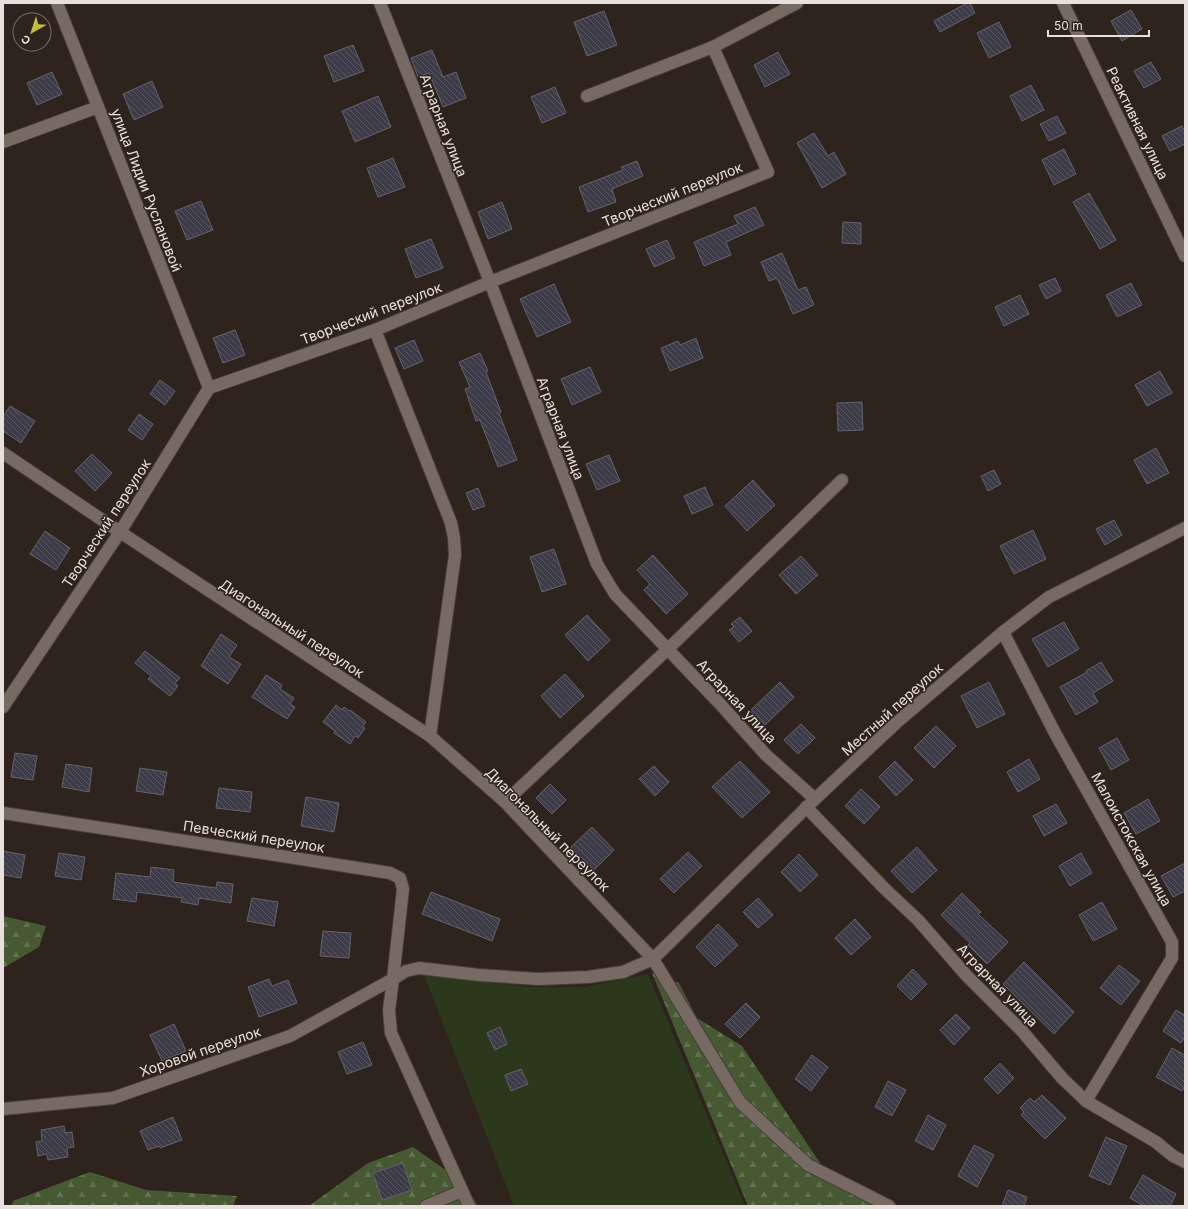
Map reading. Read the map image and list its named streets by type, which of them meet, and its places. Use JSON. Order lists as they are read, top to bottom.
{
  "streets": {
    "street": [
      "Реактивная улица",
      "Аграрная улица",
      "улица Лидии Руслановой",
      "Творческий переулок",
      "Диагональный переулок",
      "Местный переулок",
      "Певческий переулок",
      "Малоистокская улица",
      "Хоровой переулок"
    ]
  },
  "crossings": [
    ["Аграрная улица", "Творческий переулок"],
    ["Аграрная улица", "Местный переулок"],
    ["Аграрная улица", "Малоистокская улица"],
    ["улица Лидии Руслановой", "Творческий переулок"],
    ["Творческий переулок", "Диагональный переулок"],
    ["Диагональный переулок", "Местный переулок"],
    ["Диагональный переулок", "Хоровой переулок"],
    ["Местный переулок", "Малоистокская улица"],
    ["Местный переулок", "Хоровой переулок"],
    ["Певческий переулок", "Хоровой переулок"]
  ],
  "scale_bar": "50 m",
  "north": "bottom left"
}
